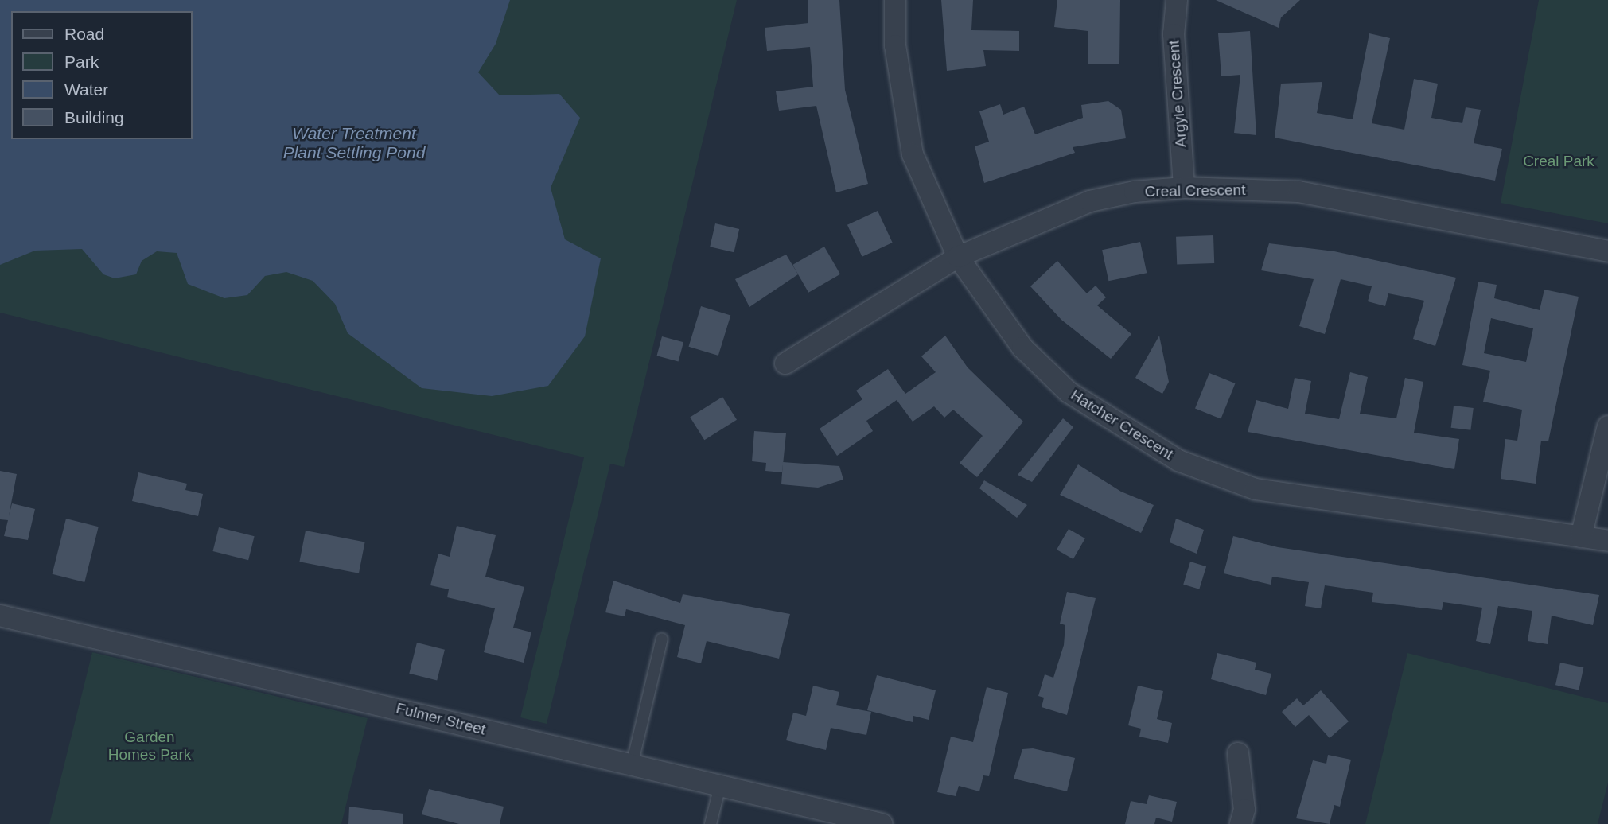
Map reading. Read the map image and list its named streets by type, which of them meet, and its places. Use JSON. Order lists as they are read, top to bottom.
{
  "streets": {
    "street": [
      "Argyle Crescent",
      "Creal Crescent",
      "Hatcher Crescent",
      "Fulmer Street"
    ]
  },
  "crossings": [
    ["Argyle Crescent", "Creal Crescent"],
    ["Creal Crescent", "Hatcher Crescent"]
  ],
  "water": ["Water Treatment Plant Settling Pond"],
  "parks": ["Creal Park", "Garden Homes Park"],
  "legend": [
    "Road",
    "Park",
    "Water",
    "Building"
  ]
}
